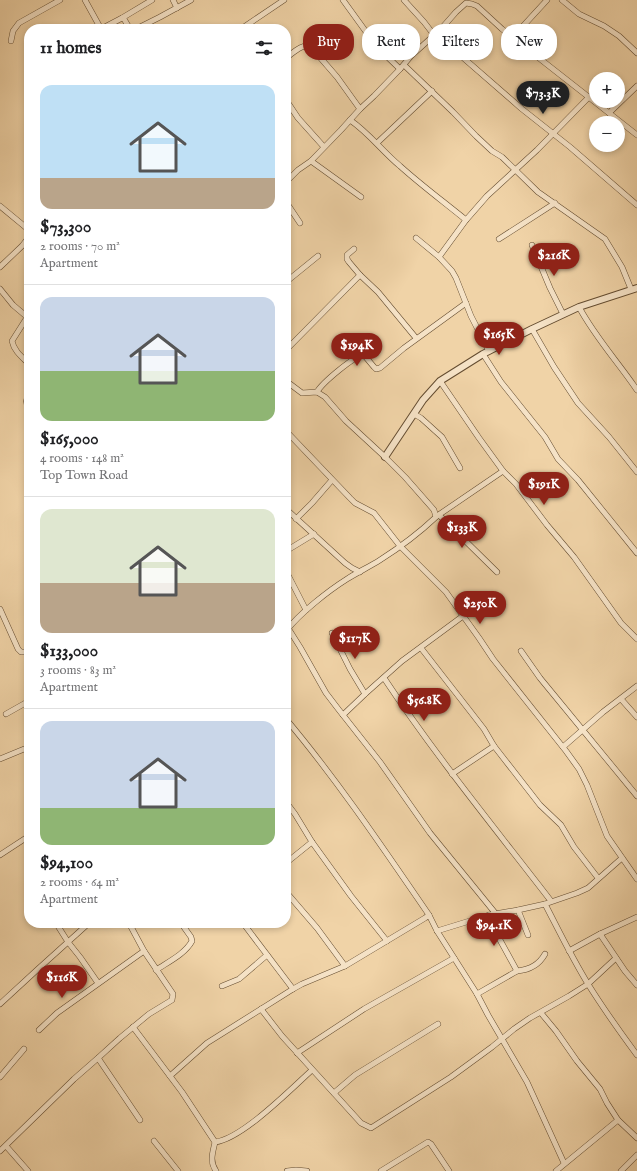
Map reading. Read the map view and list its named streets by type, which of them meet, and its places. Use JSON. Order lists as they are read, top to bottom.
{
  "page": {
    "chip": [
      "Buy",
      "Rent",
      "Filters",
      "New"
    ],
    "heading": "11 homes",
    "map_buttons": ["+", "−"],
    "list": [
      {
        "name": "$73,300",
        "note": "2 rooms · 70 m² · Apartment"
      },
      {
        "name": "$165,000",
        "note": "4 rooms · 148 m² · Top Town Road"
      },
      {
        "name": "$133,000",
        "note": "3 rooms · 83 m² · Apartment"
      },
      {
        "name": "$94,100",
        "note": "2 rooms · 64 m² · Apartment"
      }
    ],
    "price": [
      "$73.3K",
      "$216K",
      "$165K",
      "$194K",
      "$191K",
      "$133K",
      "$250K",
      "$117K",
      "$56.8K",
      "$94.1K",
      "$116K"
    ]
  }
}
